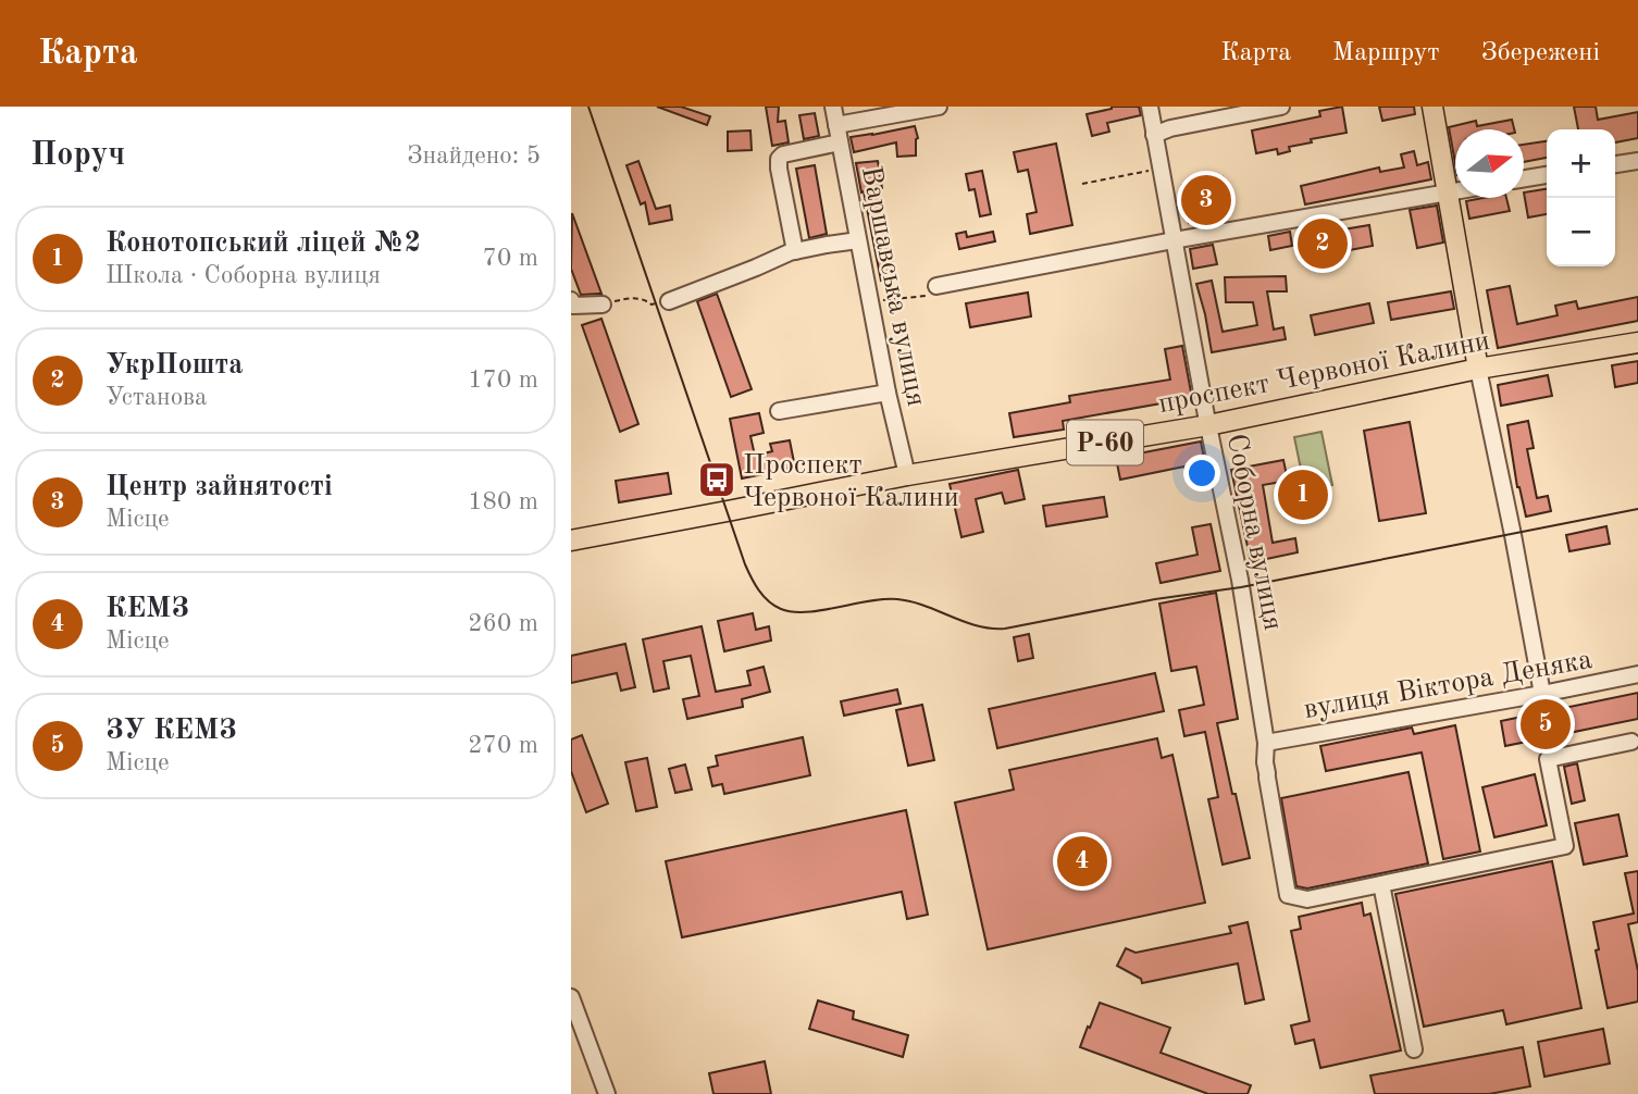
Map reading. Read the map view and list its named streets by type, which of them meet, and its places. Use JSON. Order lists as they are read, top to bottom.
{
  "streets": {
    "main road": ["проспект Червоної Калини", "Р-60"],
    "street": ["Варшавська вулиця", "Соборна вулиця", "вулиця Віктора Деняка"]
  },
  "crossings": [
    ["Варшавська вулиця", "проспект Червоної Калини"],
    ["проспект Червоної Калини", "Соборна вулиця"],
    ["Соборна вулиця", "вулиця Віктора Деняка"]
  ],
  "places": {
    "bus stop": ["Проспект Червоної Калини"]
  },
  "north": "right",
  "page": {
    "header": "Карта",
    "nav": ["Карта", "Маршрут", "Збережені"],
    "heading": ["Поруч", "Знайдено: 5"],
    "map_buttons": ["+", "−"],
    "pins": [
      "3",
      "2",
      "1",
      "5",
      "4"
    ],
    "list": [
      {
        "mark": "1",
        "name": "Конотопський ліцей №2",
        "note": "Школа · Соборна вулиця",
        "value": "70 m"
      },
      {
        "mark": "2",
        "name": "УкрПошта",
        "note": "Установа",
        "value": "170 m"
      },
      {
        "mark": "3",
        "name": "Центр зайнятості",
        "note": "Місце",
        "value": "180 m"
      },
      {
        "mark": "4",
        "name": "КЕМЗ",
        "note": "Місце",
        "value": "260 m"
      },
      {
        "mark": "5",
        "name": "ЗУ КЕМЗ",
        "note": "Місце",
        "value": "270 m"
      }
    ]
  }
}
